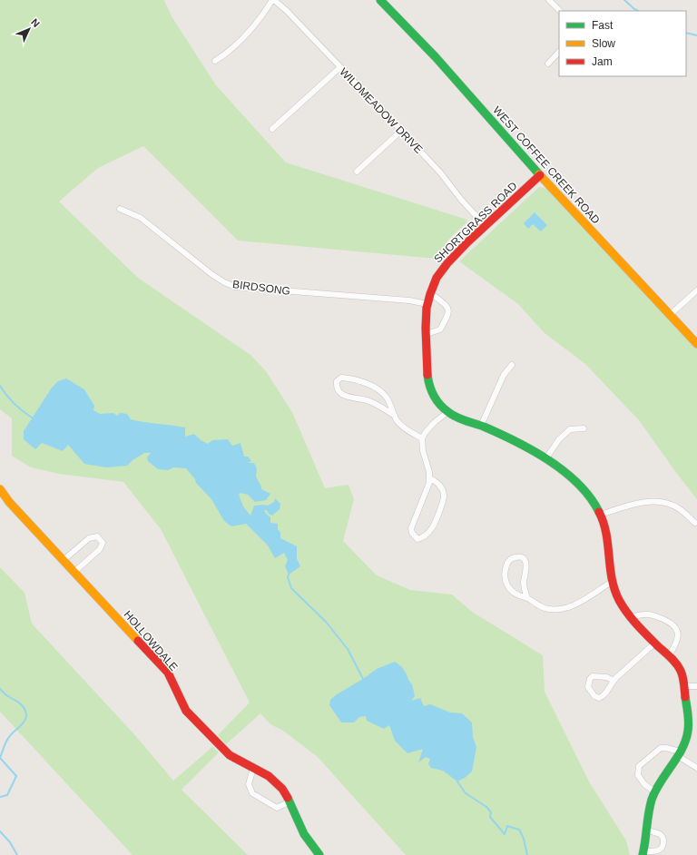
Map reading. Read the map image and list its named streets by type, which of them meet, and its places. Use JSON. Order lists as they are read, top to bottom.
{
  "streets": {
    "street": [
      "WILDMEADOW DRIVE",
      "WEST COFFEE CREEK ROAD",
      "SHORTGRASS ROAD",
      "BIRDSONG",
      "HOLLOWDALE"
    ]
  },
  "crossings": [
    ["WILDMEADOW DRIVE", "SHORTGRASS ROAD"],
    ["WEST COFFEE CREEK ROAD", "SHORTGRASS ROAD"],
    ["SHORTGRASS ROAD", "BIRDSONG"]
  ],
  "legend": ["Fast", "Slow", "Jam"],
  "north": "top right"
}
